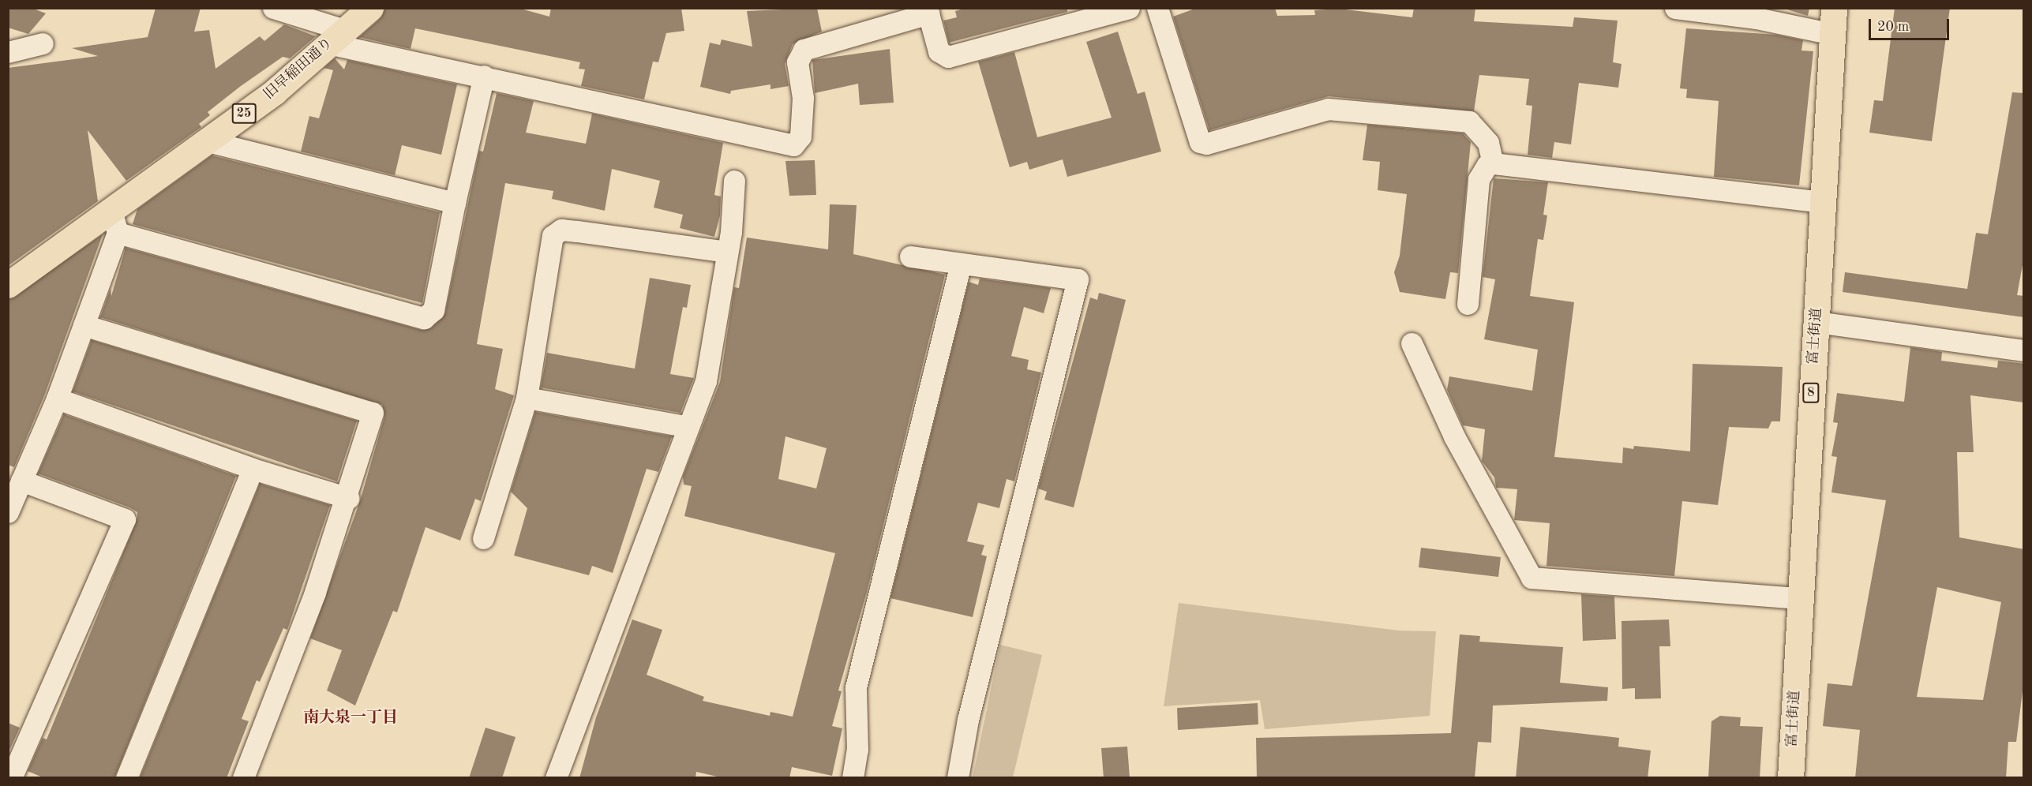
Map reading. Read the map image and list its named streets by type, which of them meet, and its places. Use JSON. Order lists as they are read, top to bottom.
{
  "streets": {
    "main road": [
      "旧早稲田通り",
      "25",
      "富士街道",
      "8"
    ]
  },
  "crossings": [
    ["旧早稲田通り", "25"]
  ],
  "districts": ["南大泉一丁目"],
  "scale_bar": "20 m"
}
